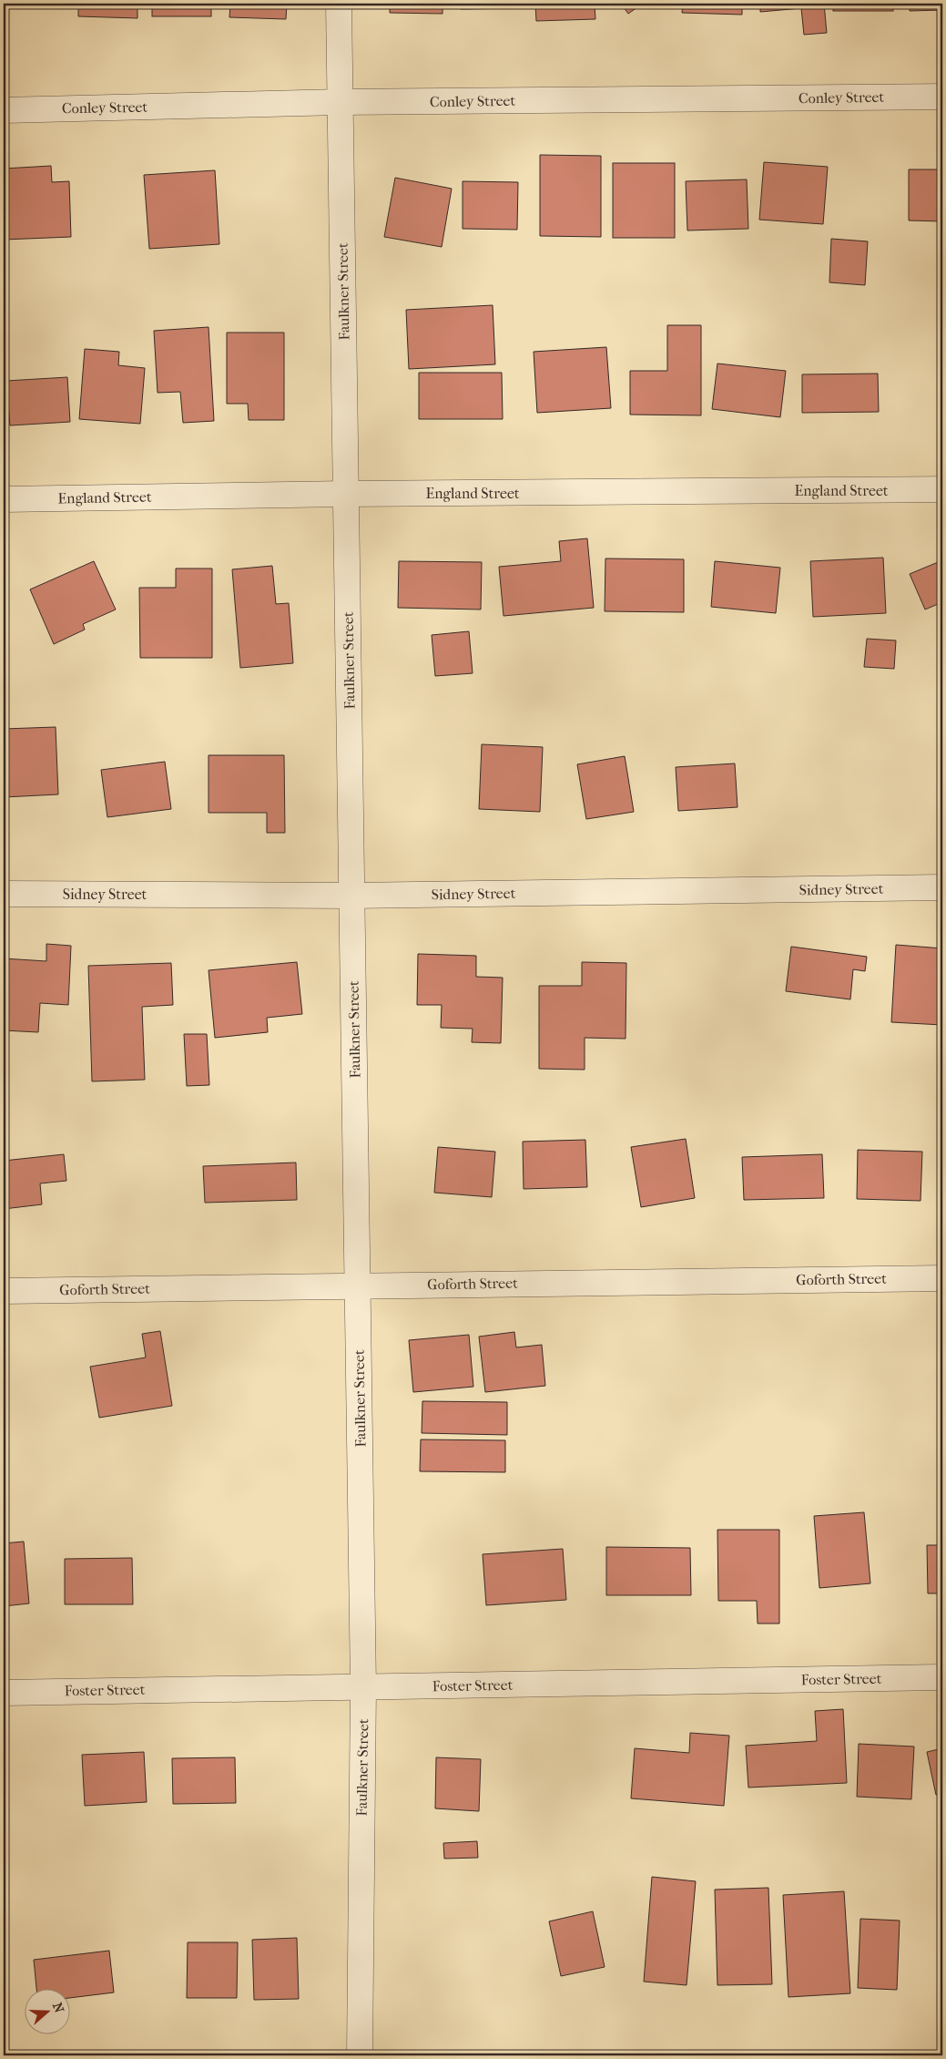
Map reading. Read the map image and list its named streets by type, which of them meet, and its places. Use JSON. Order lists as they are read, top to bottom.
{
  "streets": {
    "street": [
      "Conley Street",
      "Faulkner Street",
      "England Street",
      "Sidney Street",
      "Goforth Street",
      "Foster Street"
    ]
  },
  "crossings": [
    ["Conley Street", "Faulkner Street"],
    ["Faulkner Street", "England Street"],
    ["Faulkner Street", "Sidney Street"],
    ["Faulkner Street", "Goforth Street"],
    ["Faulkner Street", "Foster Street"]
  ],
  "north": "right"
}
